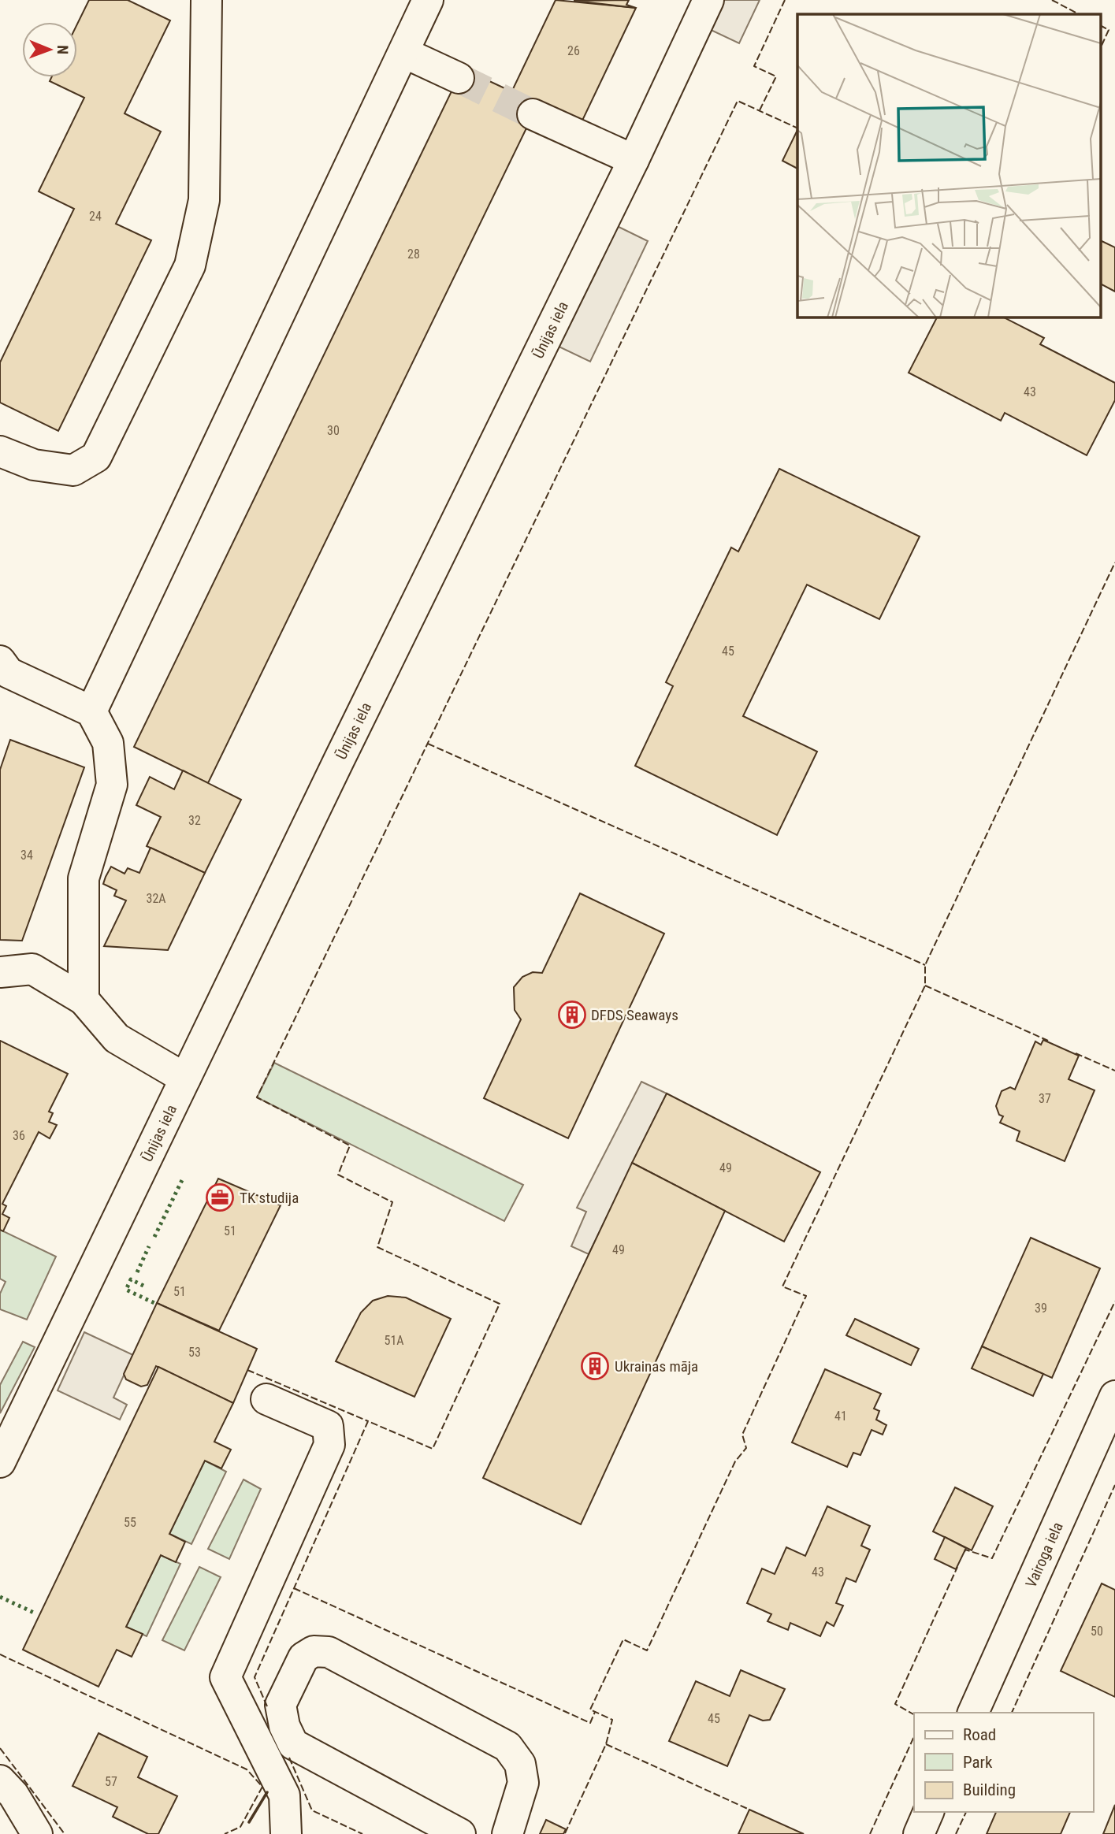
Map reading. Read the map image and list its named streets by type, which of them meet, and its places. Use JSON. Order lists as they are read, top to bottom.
{
  "streets": {
    "street": ["Ūnijas iela", "Vairoga iela"]
  },
  "places": {
    "building": ["DFDS Seaways", "Ukrainas māja"],
    "office": ["TK studija"]
  },
  "house_numbers": [
    "26",
    "24",
    "28",
    "43",
    "30",
    "45",
    "32",
    "34",
    "32A",
    "37",
    "36",
    "49",
    "51",
    "49",
    "51",
    "39",
    "51A",
    "53",
    "41",
    "55",
    "43",
    "50",
    "45",
    "57"
  ],
  "legend": ["Road", "Park", "Building"],
  "north": "right"
}
